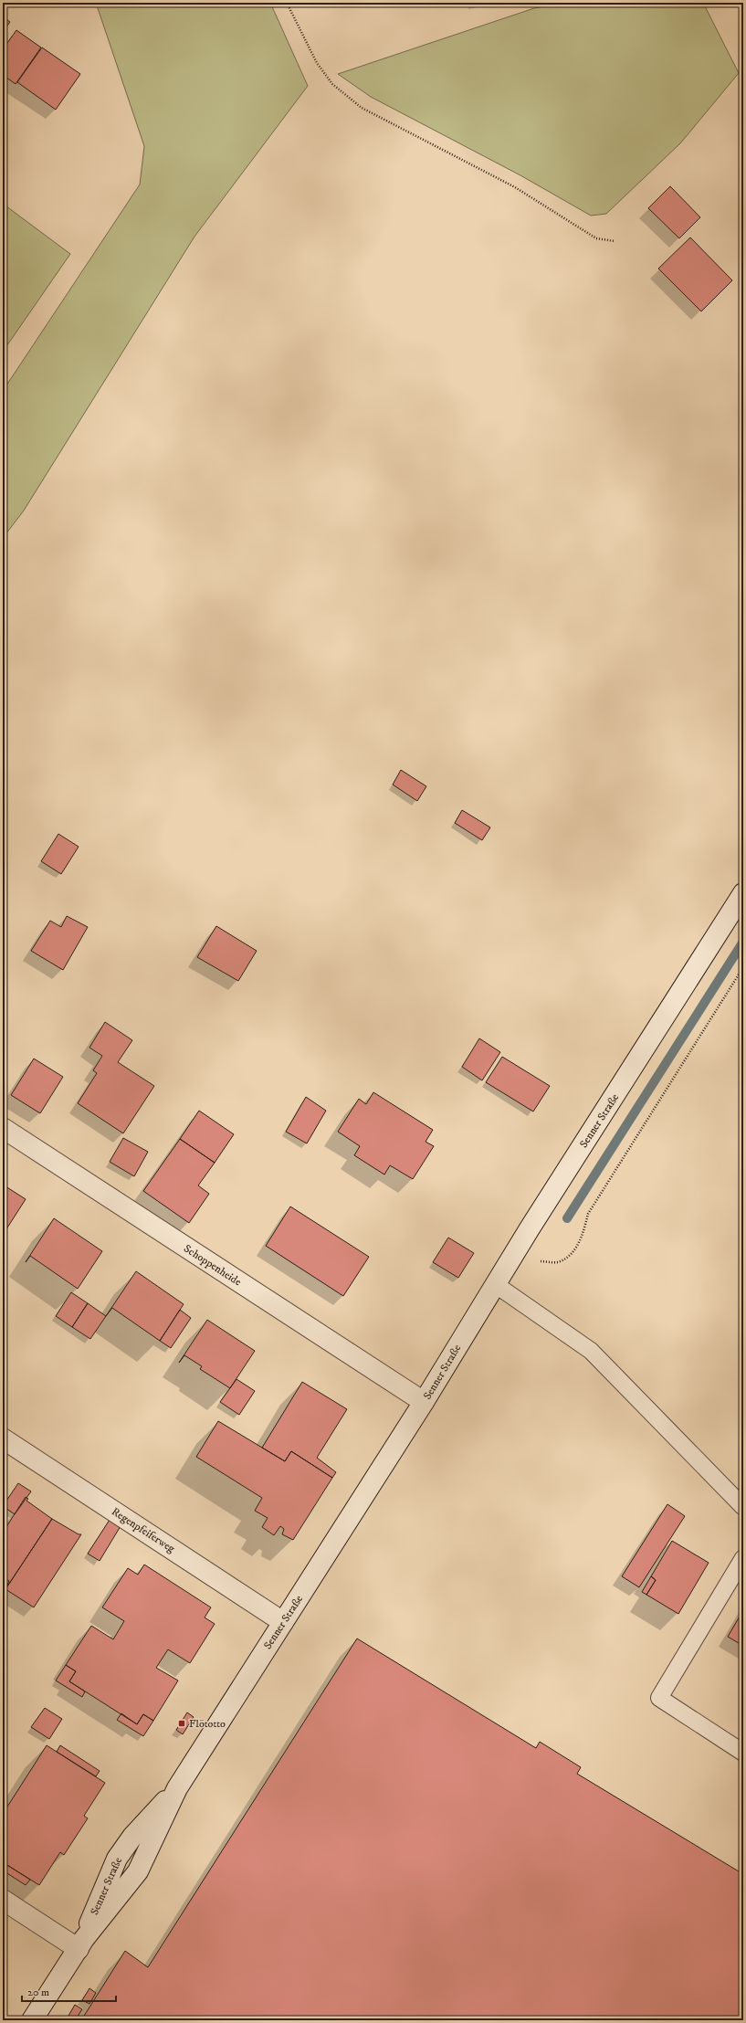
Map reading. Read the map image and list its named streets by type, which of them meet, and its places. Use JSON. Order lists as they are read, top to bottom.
{
  "streets": {
    "main road": ["Senner Straße", "Schoppenheide", "Regenpfeiferweg"]
  },
  "crossings": [
    ["Senner Straße", "Schoppenheide"],
    ["Senner Straße", "Regenpfeiferweg"]
  ],
  "places": {
    "transit": ["Flötotto"]
  },
  "scale_bar": "20 m"
}
